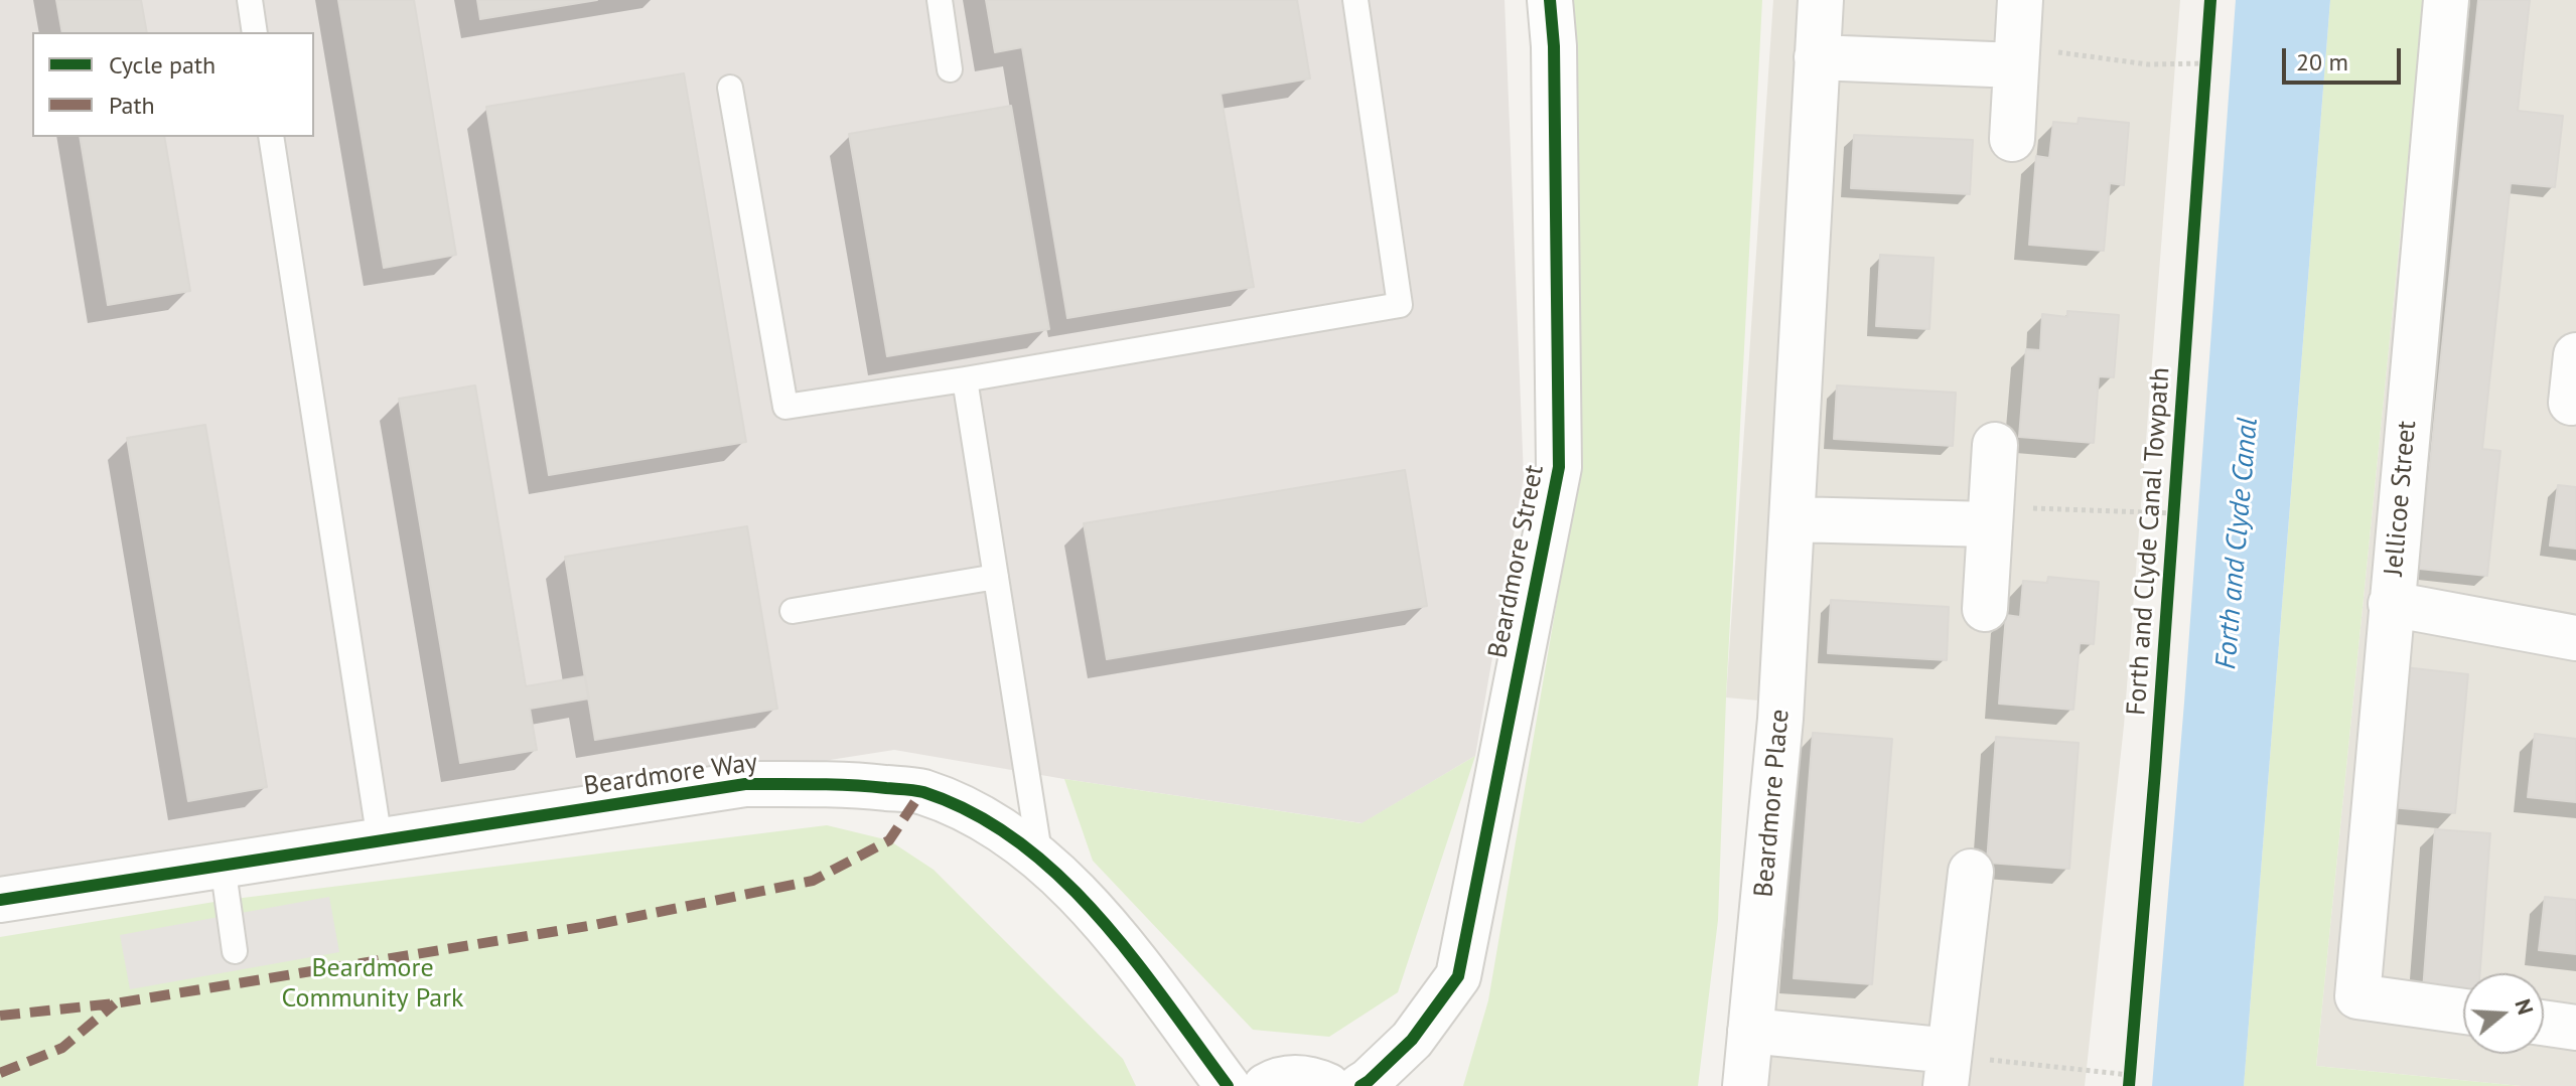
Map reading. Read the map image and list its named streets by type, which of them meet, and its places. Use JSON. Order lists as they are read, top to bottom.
{
  "streets": {
    "street": [
      "Jellicoe Street",
      "Beardmore Street",
      "Beardmore Way",
      "Beardmore Place"
    ],
    "cycle path": ["Forth and Clyde Canal Towpath"]
  },
  "water": ["Forth and Clyde Canal"],
  "parks": ["Beardmore Community Park"],
  "legend": ["Cycle path", "Path"],
  "scale_bar": "20 m",
  "north": "right"
}
